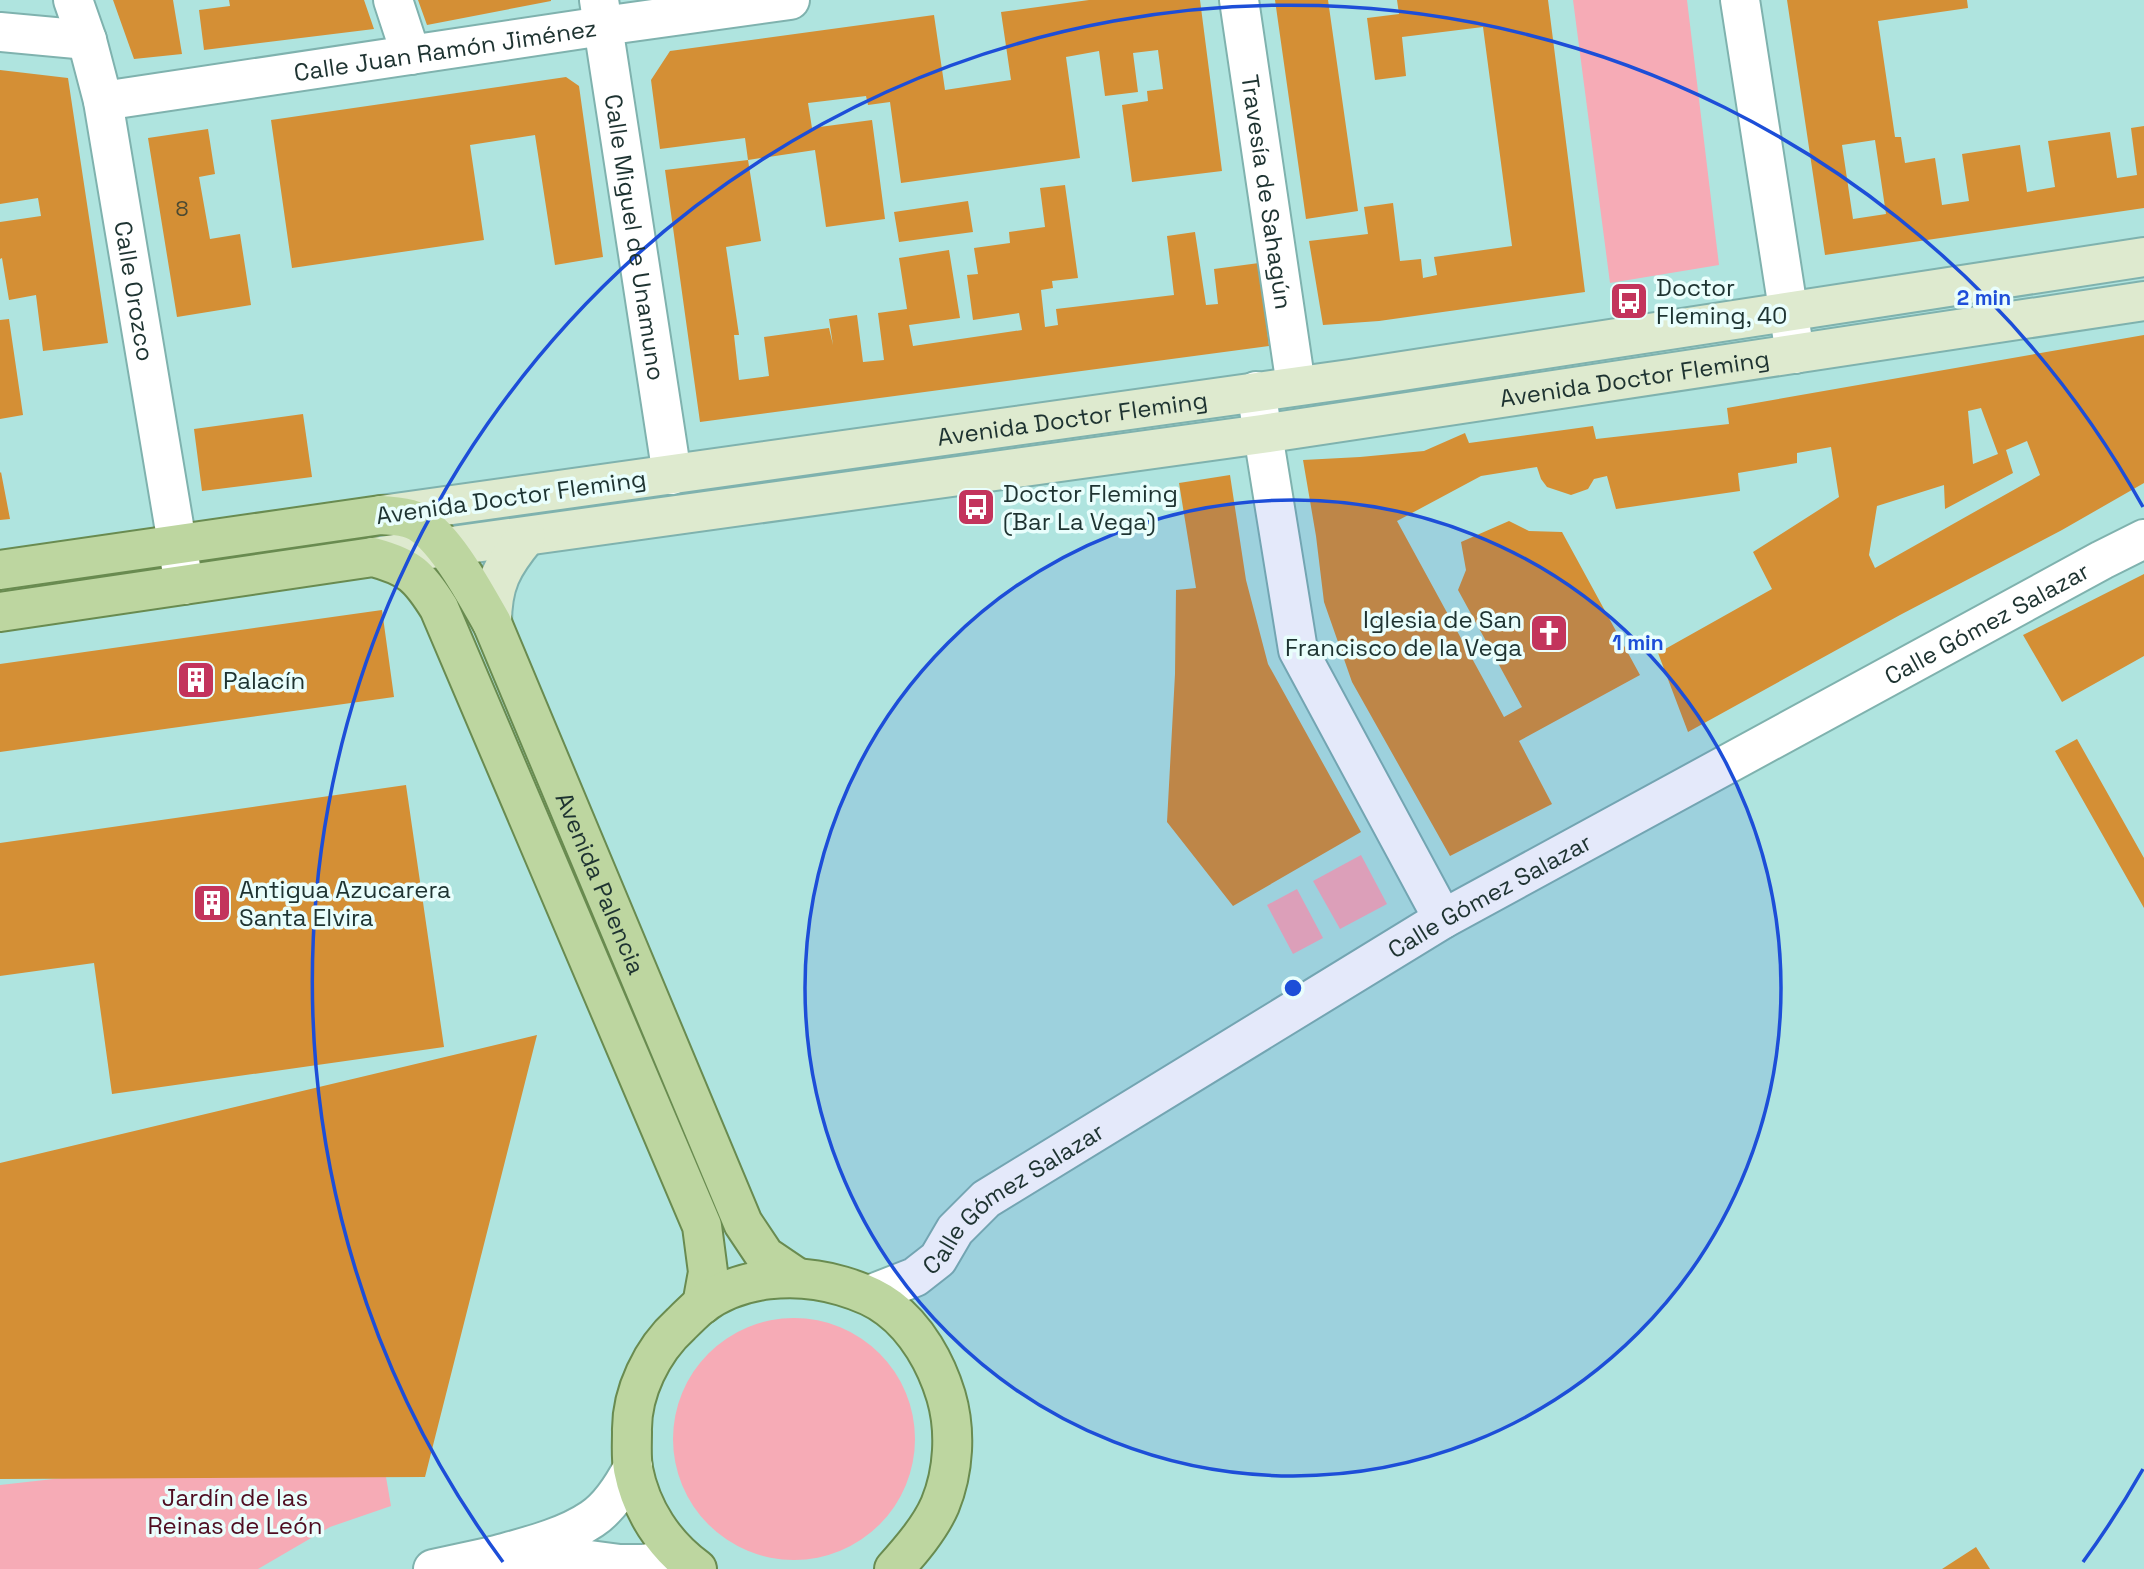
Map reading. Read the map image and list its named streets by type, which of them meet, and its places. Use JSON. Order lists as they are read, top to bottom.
{
  "streets": {
    "main road": ["Avenida Doctor Fleming", "Avenida Palencia"],
    "street": [
      "Calle Juan Ramón Jiménez",
      "Travesía de Sahagún",
      "Calle Miguel de Unamuno",
      "Calle Orozco",
      "Calle Gómez Salazar"
    ]
  },
  "crossings": [
    ["Calle Juan Ramón Jiménez", "Calle Miguel de Unamuno"],
    ["Calle Juan Ramón Jiménez", "Calle Orozco"],
    ["Travesía de Sahagún", "Avenida Doctor Fleming"],
    ["Calle Miguel de Unamuno", "Avenida Doctor Fleming"],
    ["Calle Orozco", "Avenida Doctor Fleming"],
    ["Avenida Doctor Fleming", "Avenida Palencia"]
  ],
  "parks": ["Jardín de las Reinas de León"],
  "places": {
    "bus stop": ["Doctor Fleming, 40", "Doctor Fleming (Bar La Vega)"],
    "church": ["Iglesia de San Francisco de la Vega"],
    "building": ["Palacín", "Antigua Azucarera Santa Elvira"]
  },
  "house_numbers": ["8"],
  "rings": ["2 min", "1 min"]
}
